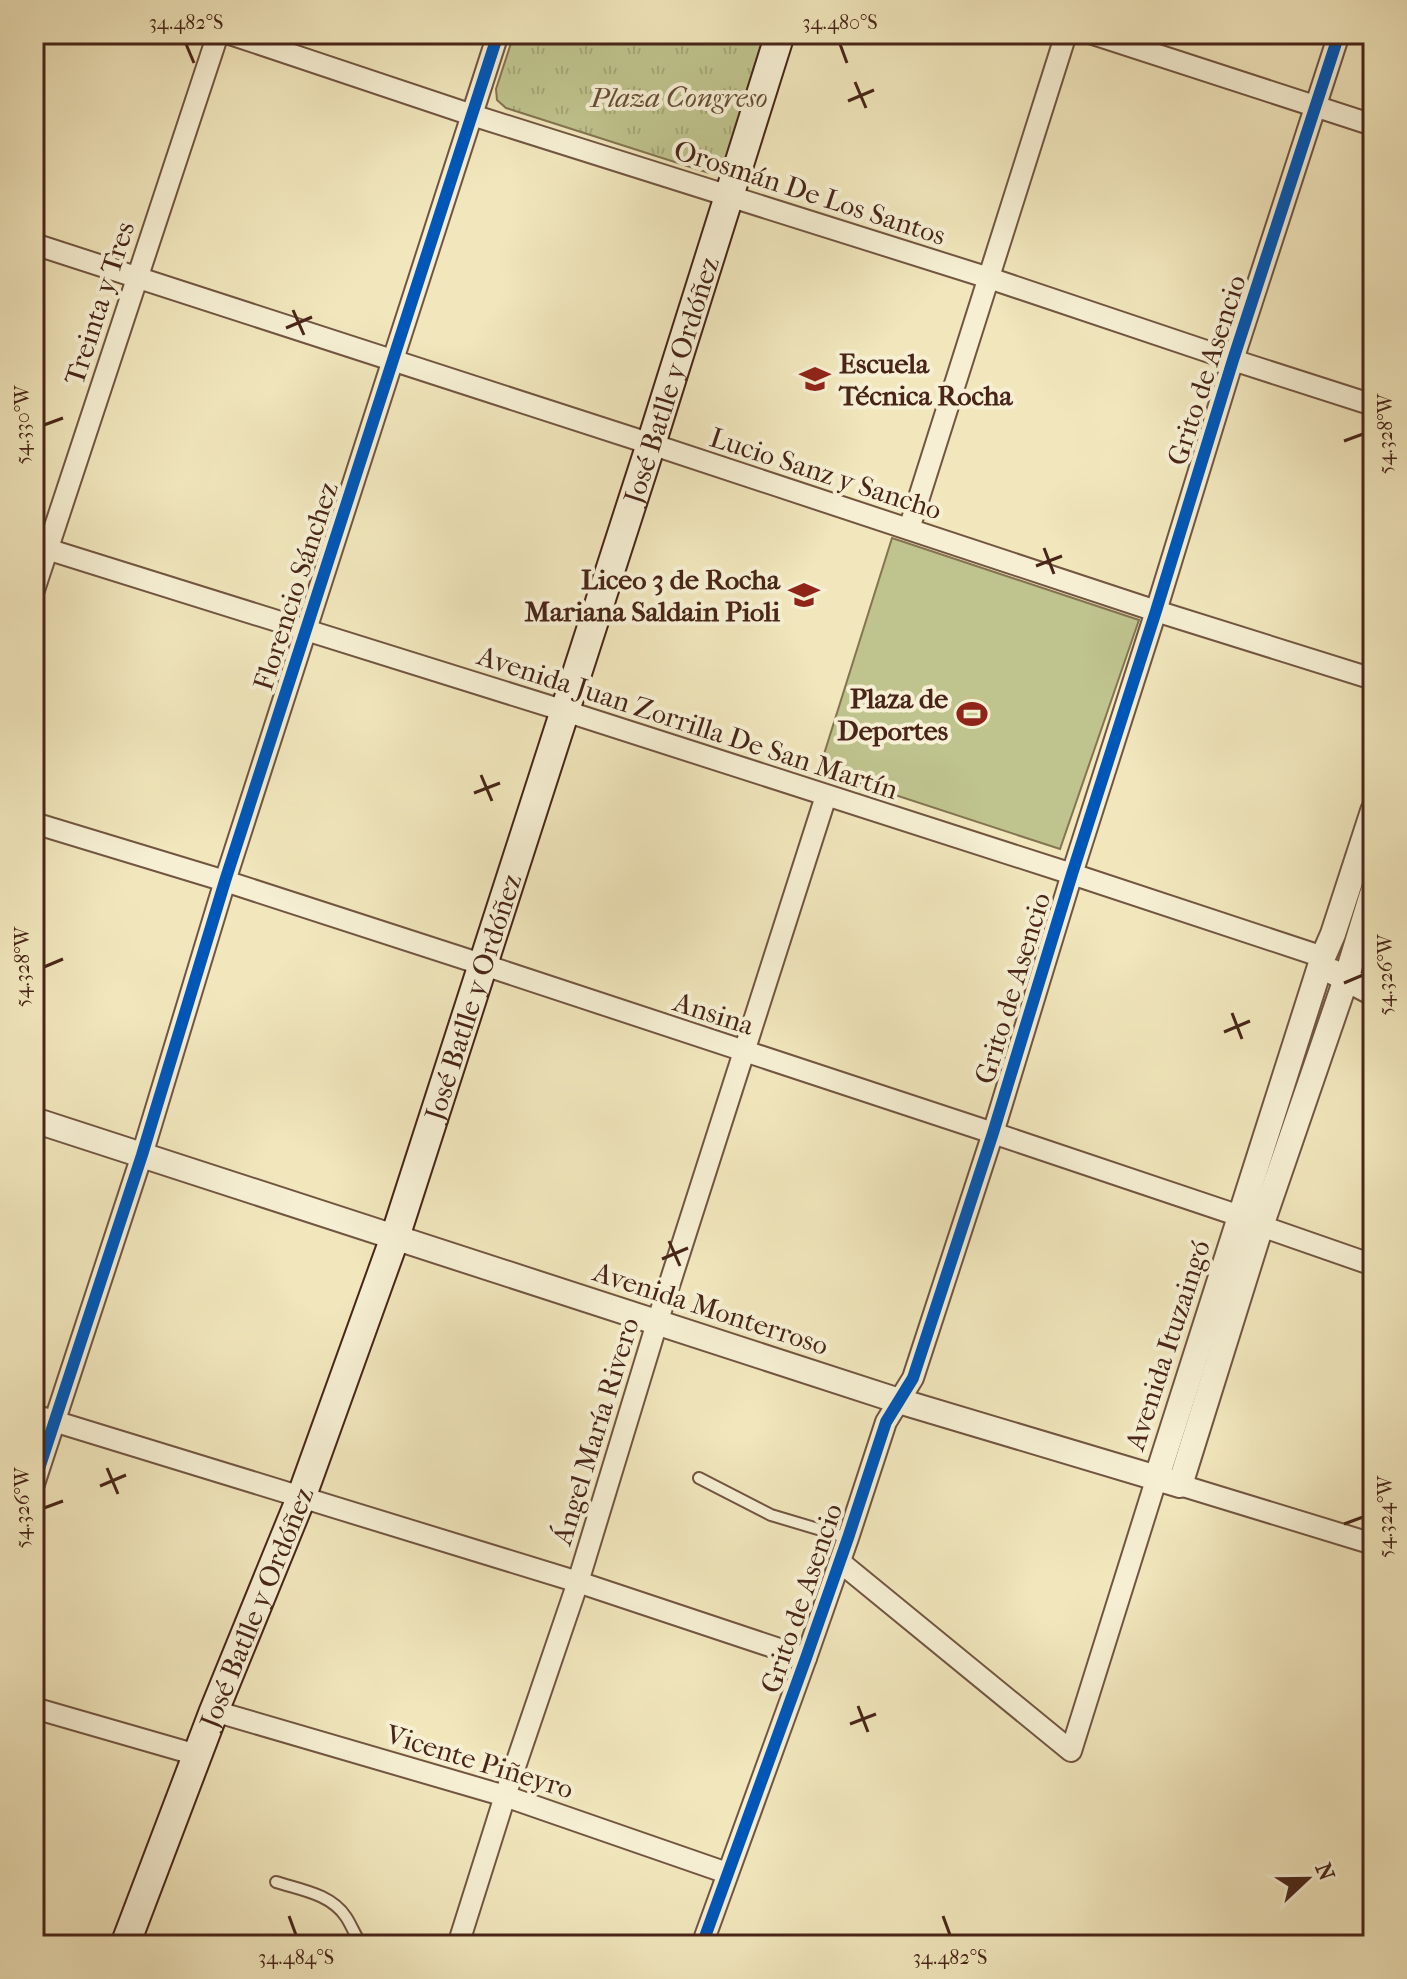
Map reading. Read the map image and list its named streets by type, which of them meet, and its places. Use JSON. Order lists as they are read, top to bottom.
{
  "streets": {
    "main road": ["José Batlle y Ordóñez"],
    "street": [
      "Orosmán De Los Santos",
      "Treinta y Tres",
      "Grito de Asencio",
      "Lucio Sanz y Sancho",
      "Florencio Sánchez",
      "Avenida Juan Zorrilla De San Martín",
      "Ansina",
      "Avenida Monterroso",
      "Avenida Ituzaingó",
      "Ángel María Rivero",
      "Vicente Piñeyro"
    ]
  },
  "crossings": [
    ["Orosmán De Los Santos", "Grito de Asencio"],
    ["Orosmán De Los Santos", "José Batlle y Ordóñez"],
    ["Orosmán De Los Santos", "Florencio Sánchez"],
    ["Treinta y Tres", "Lucio Sanz y Sancho"],
    ["Treinta y Tres", "Avenida Juan Zorrilla De San Martín"],
    ["Grito de Asencio", "Lucio Sanz y Sancho"],
    ["Grito de Asencio", "Avenida Juan Zorrilla De San Martín"],
    ["Grito de Asencio", "Ansina"],
    ["Grito de Asencio", "Avenida Monterroso"],
    ["Grito de Asencio", "Avenida Ituzaingó"],
    ["Grito de Asencio", "Vicente Piñeyro"],
    ["José Batlle y Ordóñez", "Lucio Sanz y Sancho"],
    ["José Batlle y Ordóñez", "Avenida Juan Zorrilla De San Martín"],
    ["José Batlle y Ordóñez", "Ansina"],
    ["José Batlle y Ordóñez", "Avenida Monterroso"],
    ["José Batlle y Ordóñez", "Vicente Piñeyro"],
    ["Lucio Sanz y Sancho", "Florencio Sánchez"],
    ["Florencio Sánchez", "Avenida Juan Zorrilla De San Martín"],
    ["Florencio Sánchez", "Ansina"],
    ["Florencio Sánchez", "Avenida Monterroso"],
    ["Avenida Juan Zorrilla De San Martín", "Avenida Ituzaingó"],
    ["Avenida Juan Zorrilla De San Martín", "Ángel María Rivero"],
    ["Ansina", "Avenida Ituzaingó"],
    ["Ansina", "Ángel María Rivero"],
    ["Avenida Monterroso", "Avenida Ituzaingó"],
    ["Avenida Monterroso", "Ángel María Rivero"],
    ["Ángel María Rivero", "Vicente Piñeyro"]
  ],
  "parks": ["Plaza Congreso"],
  "places": {
    "school or university": ["Escuela Técnica Rocha", "Liceo 3 de Rocha Mariana Saldain Pioli"],
    "sports": ["Plaza de Deportes"]
  },
  "north": "right",
  "coordinates": [
    "34.482°S",
    "34.480°S",
    "54.330°W",
    "54.328°W",
    "54.326°W",
    "54.324°W",
    "34.484°S"
  ]
}
